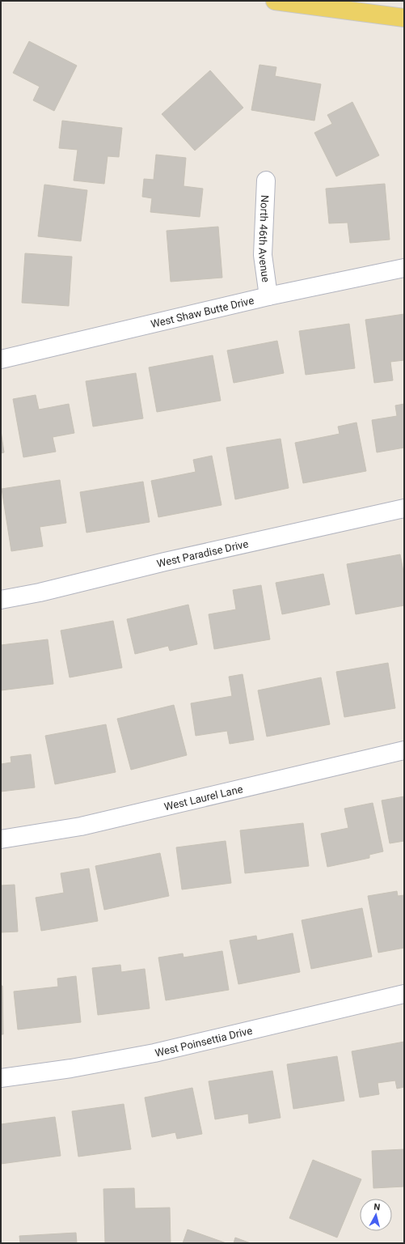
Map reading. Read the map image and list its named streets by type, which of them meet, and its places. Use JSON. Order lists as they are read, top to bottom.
{
  "streets": {
    "street": [
      "North 46th Avenue",
      "West Shaw Butte Drive",
      "West Paradise Drive",
      "West Laurel Lane",
      "West Poinsettia Drive"
    ]
  },
  "crossings": [
    ["North 46th Avenue", "West Shaw Butte Drive"]
  ],
  "north": "top"
}
